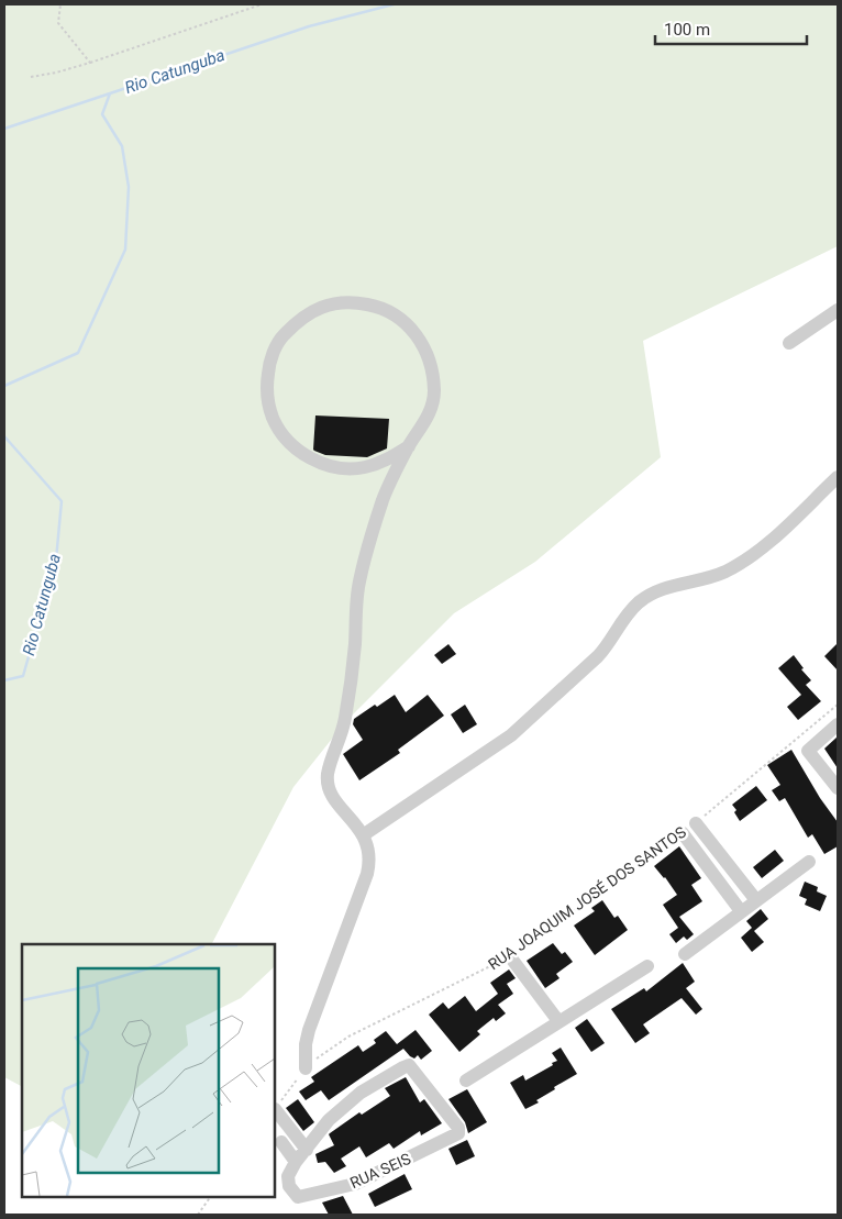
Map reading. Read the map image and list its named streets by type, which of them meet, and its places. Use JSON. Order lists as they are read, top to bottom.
{
  "streets": {
    "street": ["RUA SEIS"],
    "path": ["RUA JOAQUIM JOSÉ DOS SANTOS"]
  },
  "water": ["Rio Catunguba"],
  "scale_bar": "100 m"
}
